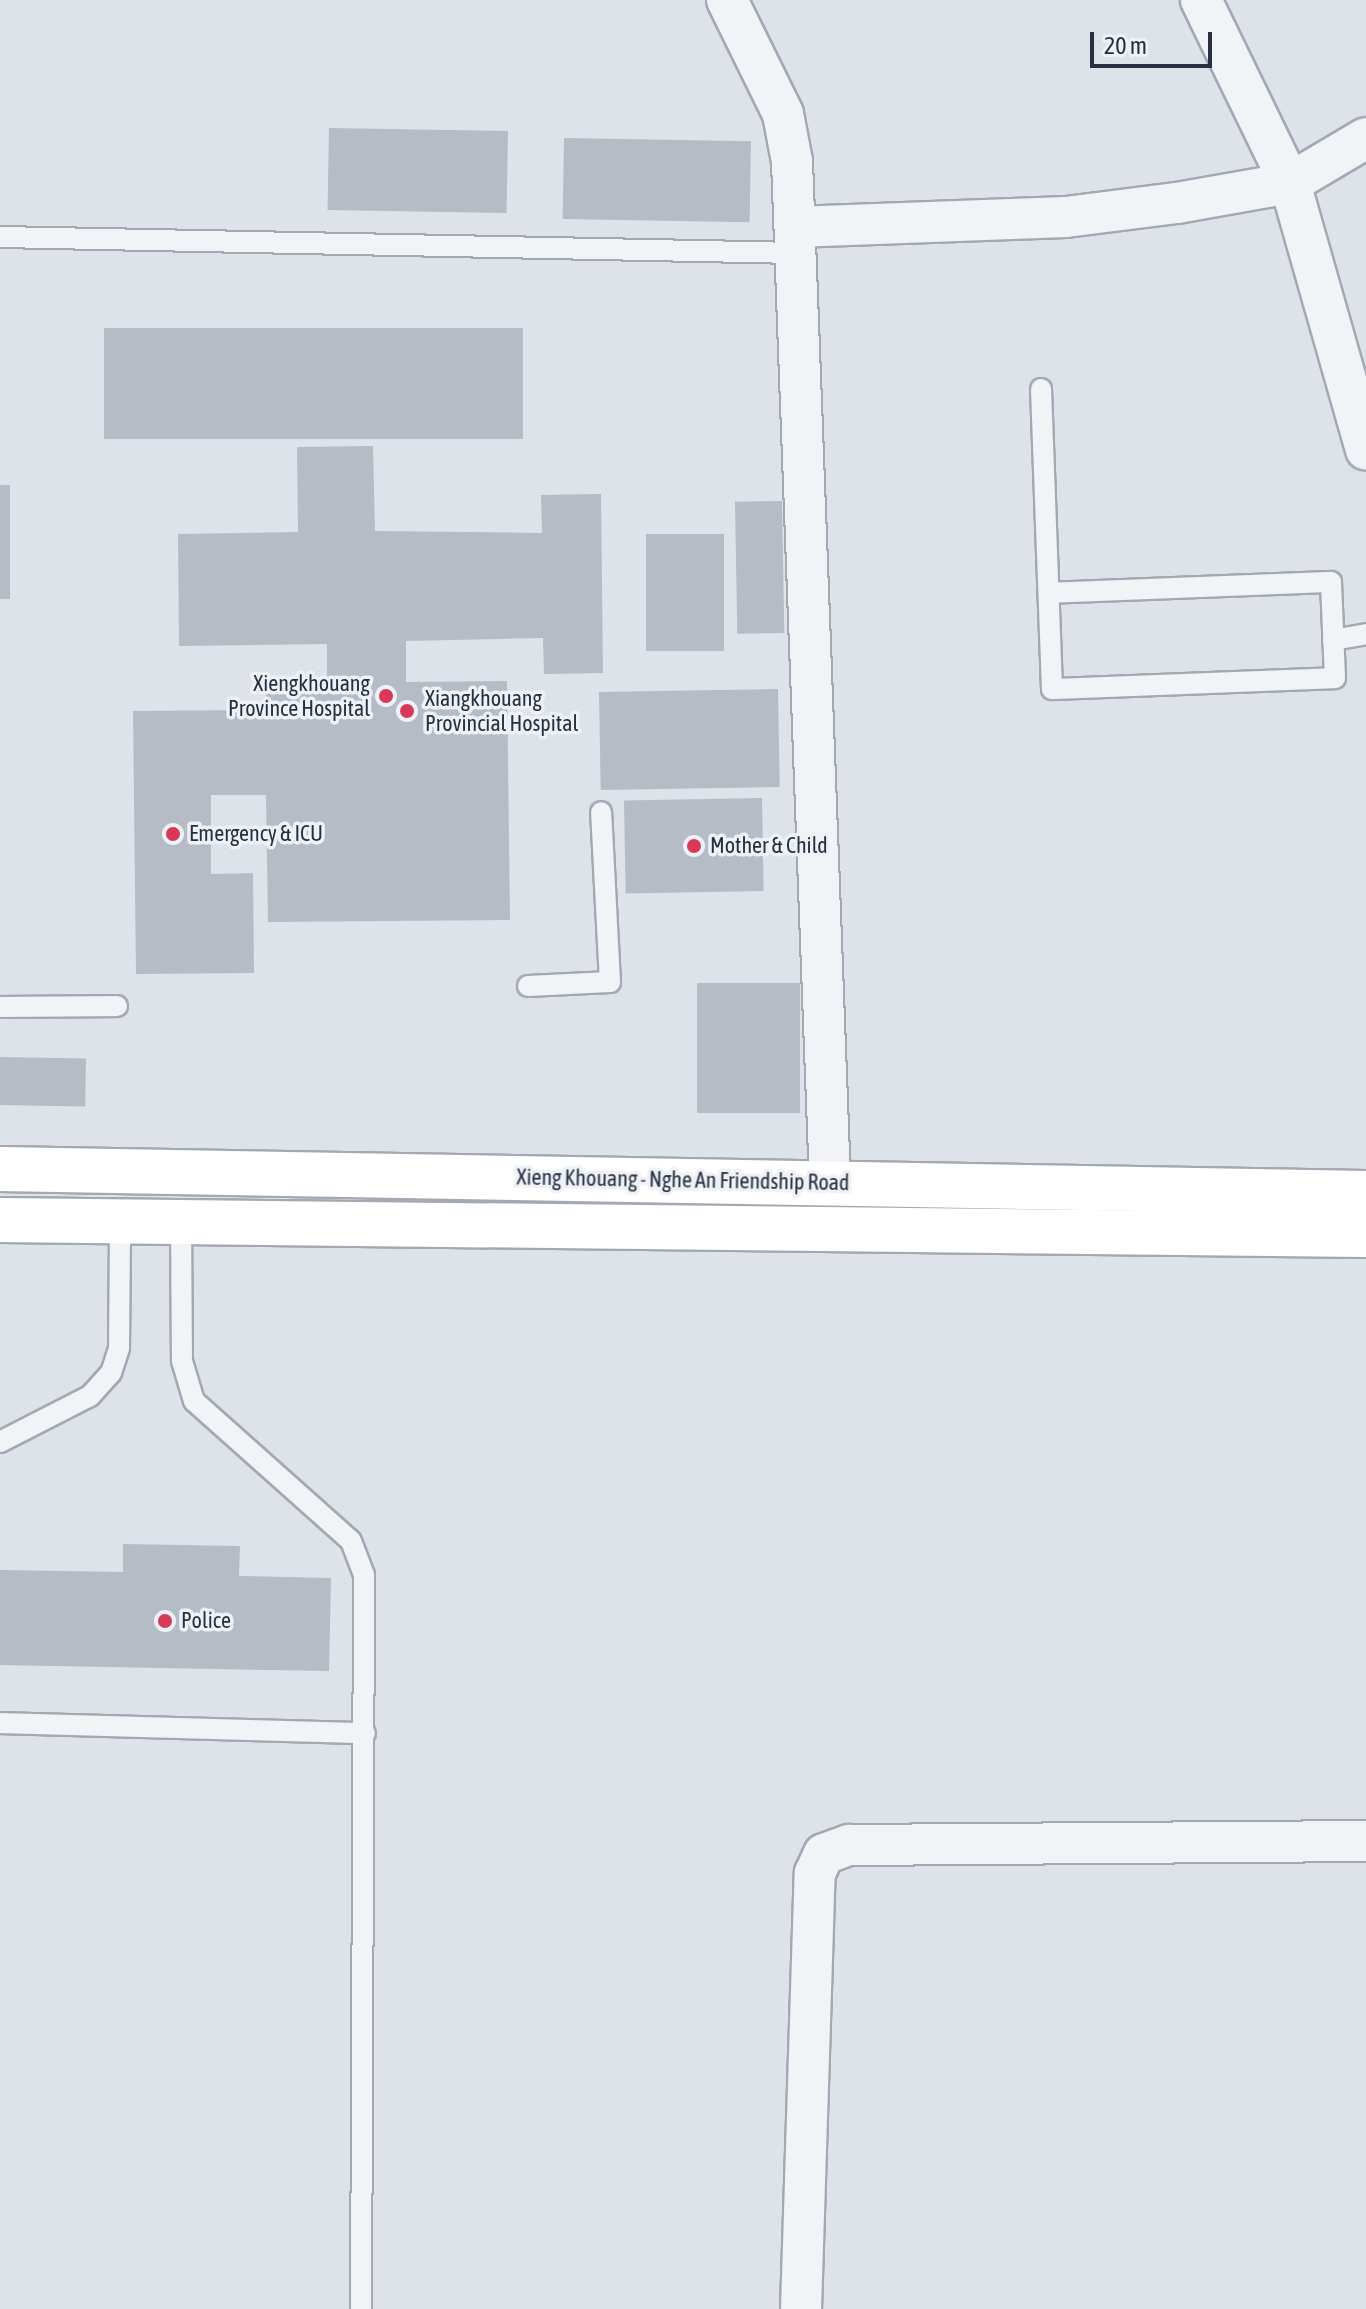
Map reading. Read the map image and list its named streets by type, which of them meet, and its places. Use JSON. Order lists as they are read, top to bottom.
{
  "streets": {
    "street": ["Xieng Khouang - Nghe An Friendship Road"]
  },
  "places": [
    "Xiengkhouang Province Hospital",
    "Xiangkhouang Provincial Hospital",
    "Emergency & ICU",
    "Mother & Child",
    "Police"
  ],
  "scale_bar": "20 m"
}
